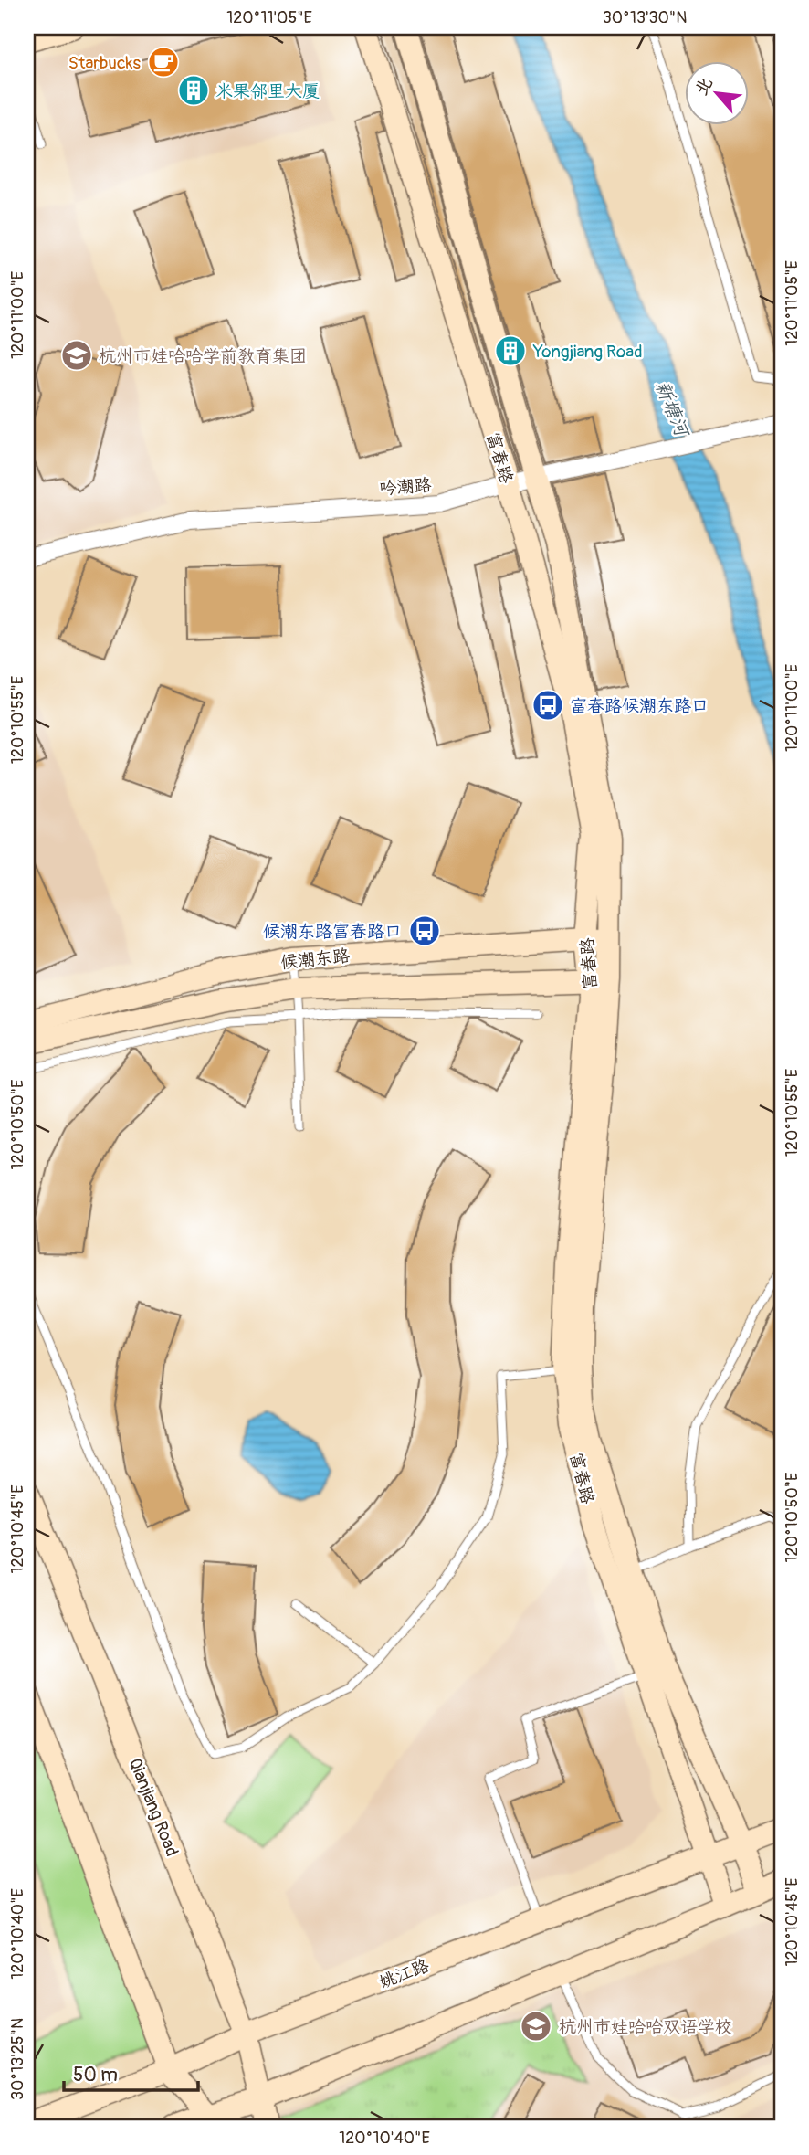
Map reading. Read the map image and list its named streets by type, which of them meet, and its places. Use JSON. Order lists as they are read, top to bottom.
{
  "streets": {
    "street": [
      "富春路",
      "吟潮路",
      "候潮东路",
      "Qianjiang Road",
      "姚江路"
    ]
  },
  "crossings": [
    ["富春路", "吟潮路"],
    ["富春路", "候潮东路"],
    ["富春路", "姚江路"],
    ["Qianjiang Road", "姚江路"]
  ],
  "water": ["新塘河"],
  "places": {
    "cafe": ["Starbucks"],
    "building": ["米果邻里大厦", "Yongjiang Road"],
    "school or university": ["杭州市娃哈哈学前教育集团", "杭州市娃哈哈双语学校"],
    "bus stop": ["富春路候潮东路口", "候潮东路富春路口"]
  },
  "scale_bar": "50 m",
  "north": "top left",
  "coordinates": [
    "120°11'05\"E",
    "30°13'30\"N",
    "120°11'00\"E",
    "120°10'55\"E",
    "120°10'50\"E",
    "120°10'45\"E",
    "120°10'40\"E",
    "30°13'25\"N"
  ]
}
